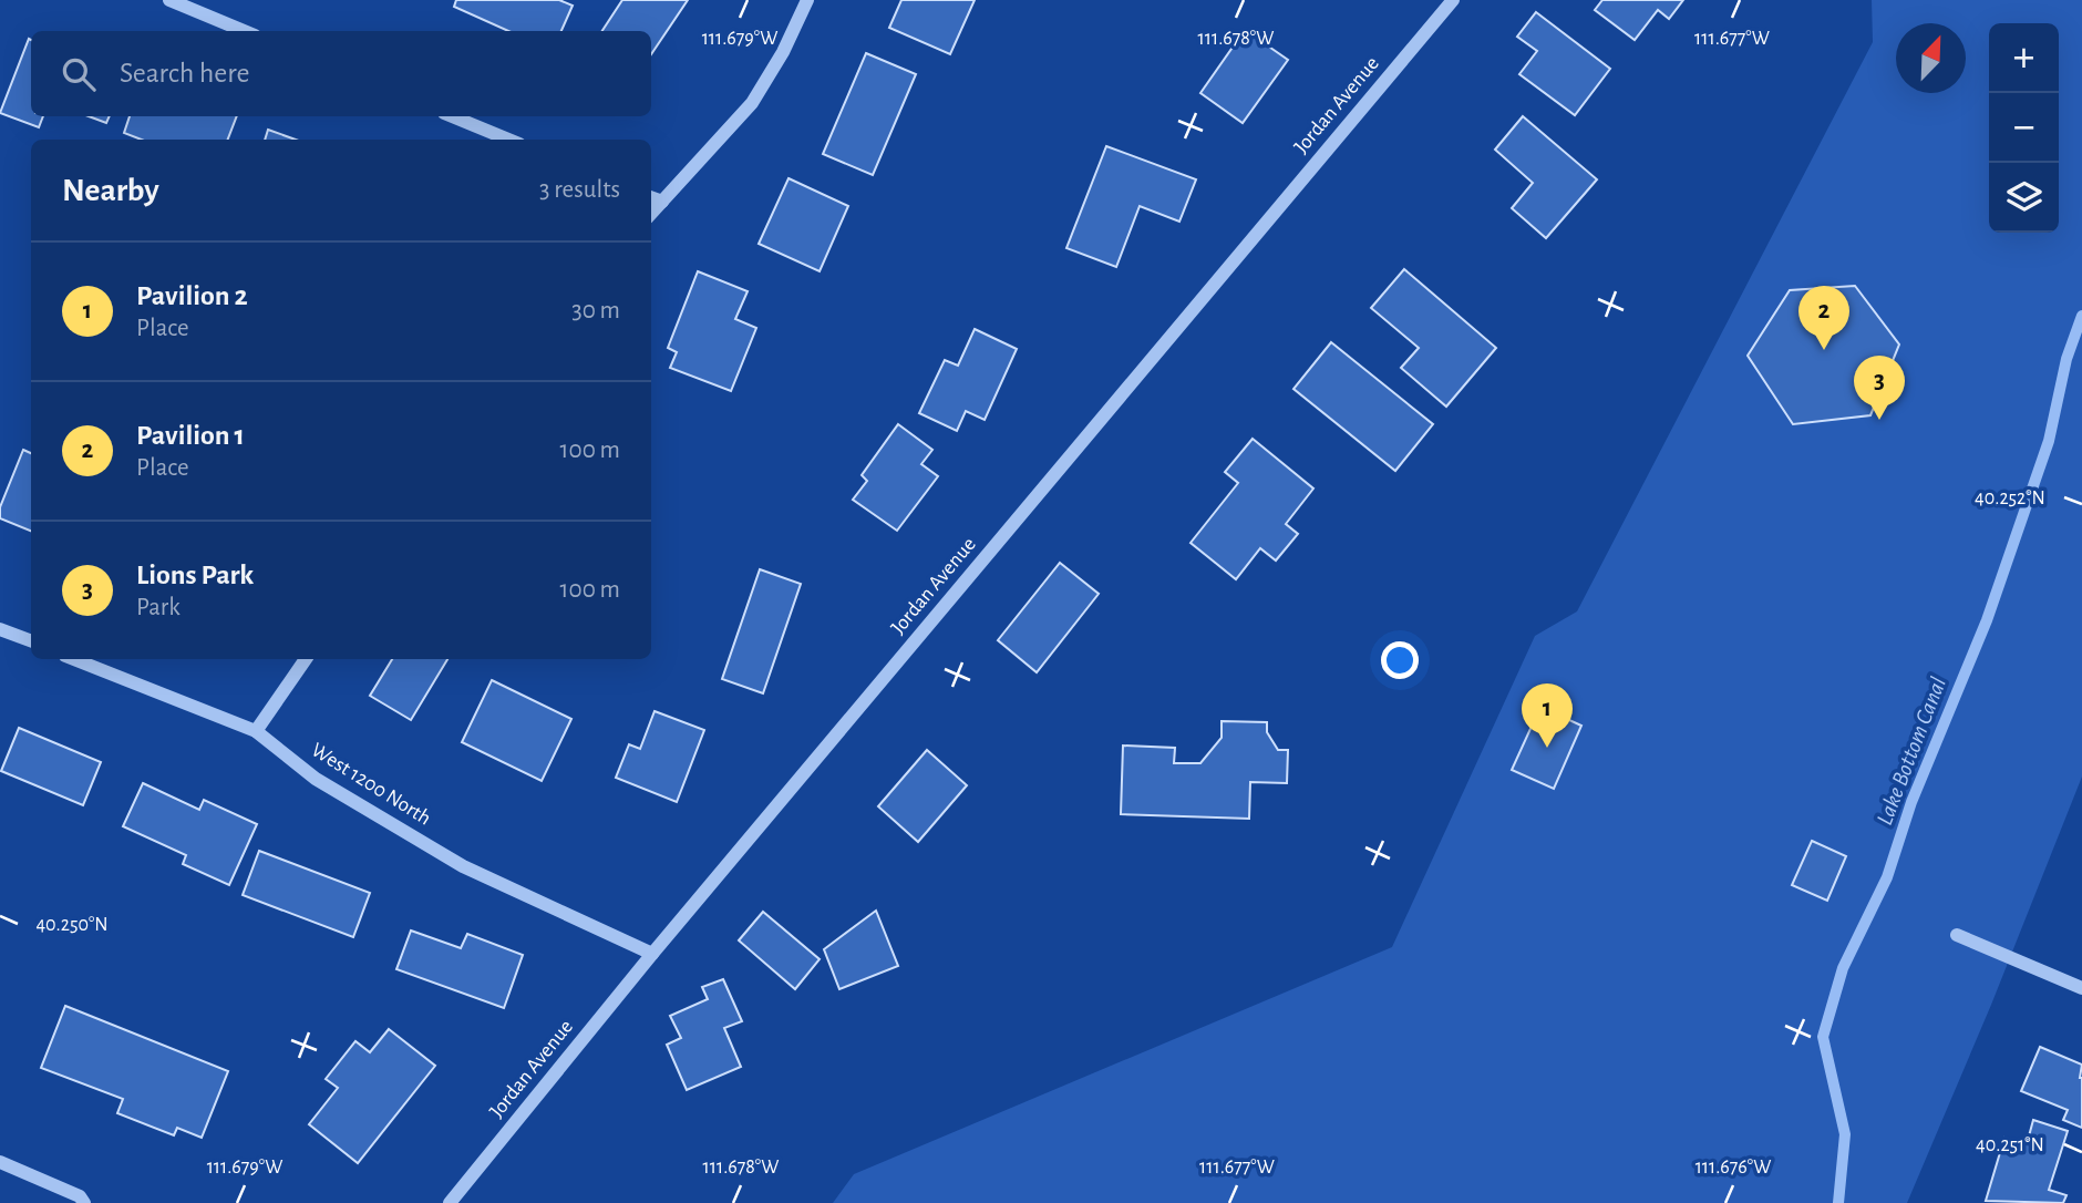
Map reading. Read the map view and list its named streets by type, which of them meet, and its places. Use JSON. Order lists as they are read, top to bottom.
{
  "streets": {
    "street": ["Jordan Avenue", "West 1200 North"]
  },
  "crossings": [
    ["Jordan Avenue", "West 1200 North"]
  ],
  "water": ["Lake Bottom Canal"],
  "north": "top right",
  "page": {
    "map_buttons": ["+", "−"],
    "search": "Search here",
    "heading": ["Nearby", "3 results"],
    "list": [
      {
        "mark": "1",
        "name": "Pavilion 2",
        "note": "Place",
        "value": "30 m"
      },
      {
        "mark": "2",
        "name": "Pavilion 1",
        "note": "Place",
        "value": "100 m"
      },
      {
        "mark": "3",
        "name": "Lions Park",
        "note": "Park",
        "value": "100 m"
      }
    ],
    "pins": ["2", "3", "1"]
  },
  "coordinates": [
    "111.679°W",
    "111.678°W",
    "111.677°W",
    "40.252°N",
    "40.250°N",
    "40.251°N",
    "111.676°W"
  ]
}
